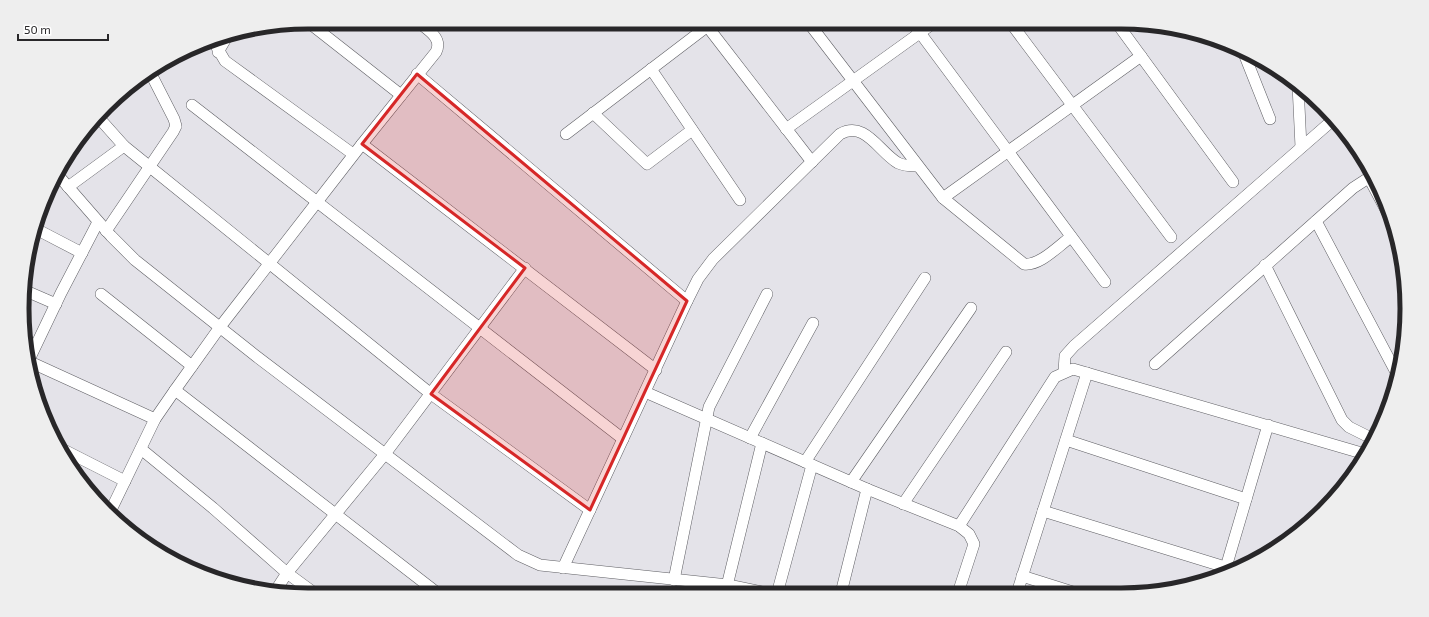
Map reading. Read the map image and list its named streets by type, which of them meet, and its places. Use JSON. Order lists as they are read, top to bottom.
{
  "scale_bar": "50 m"
}
